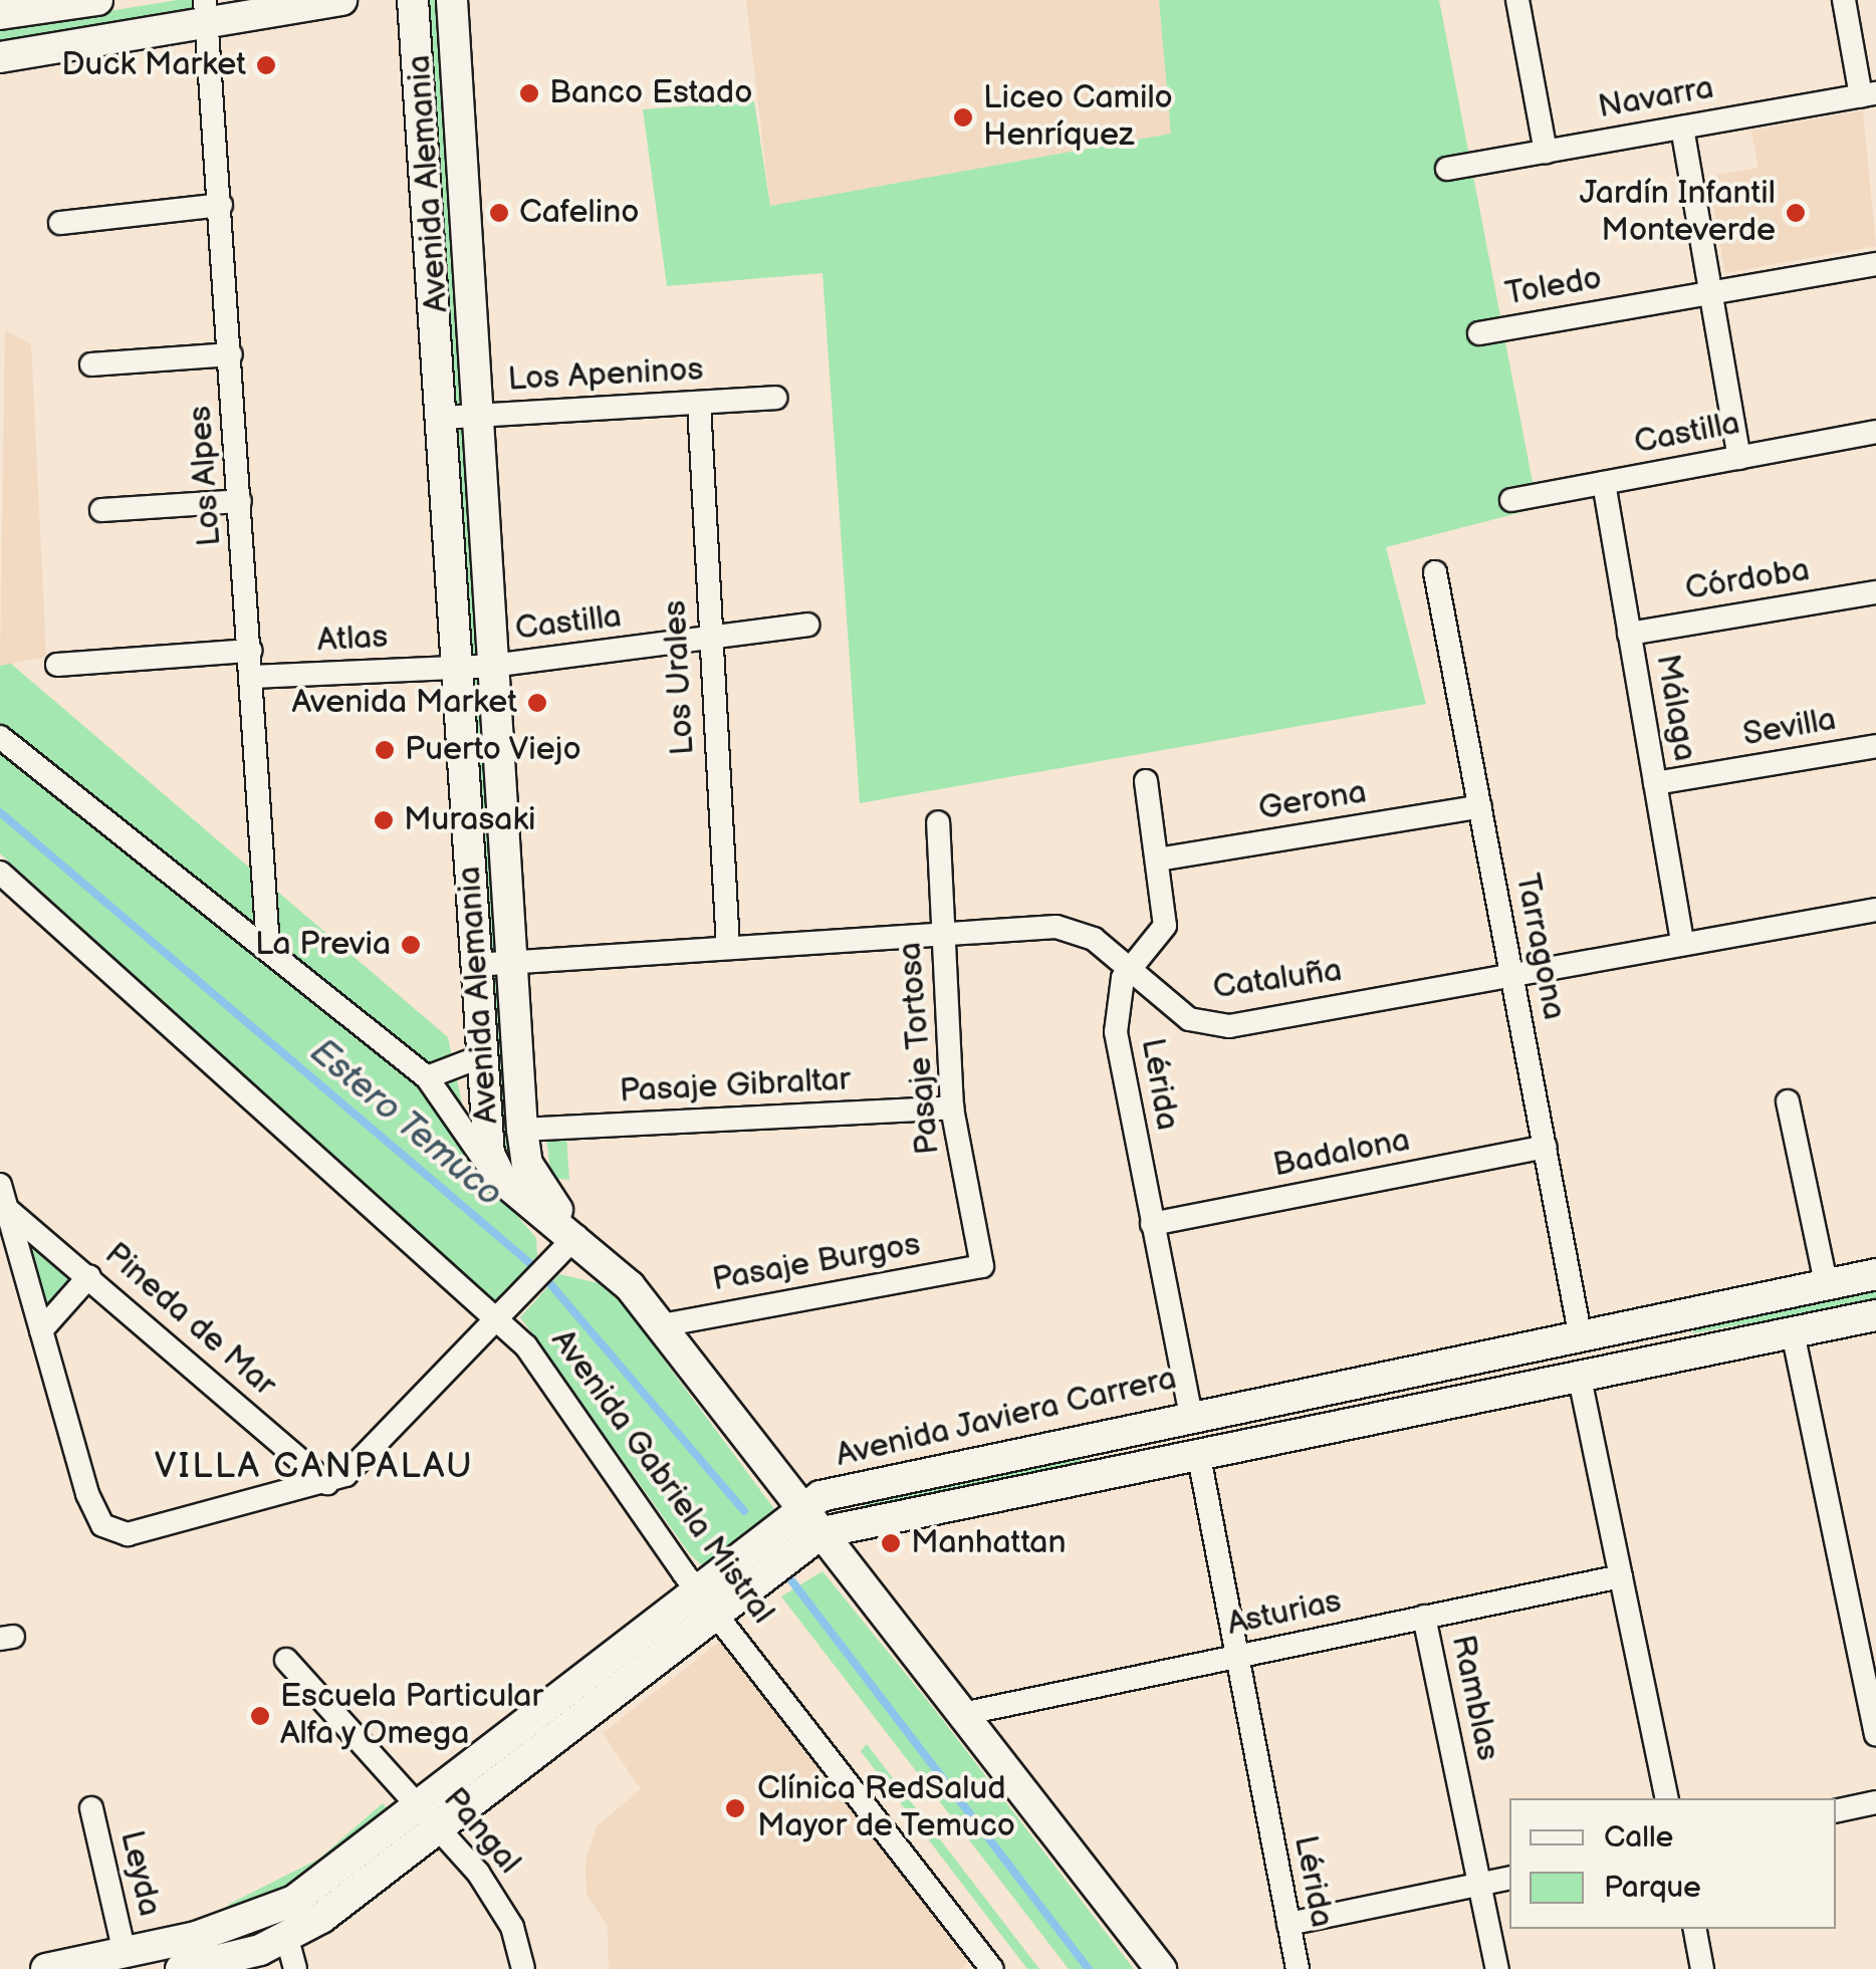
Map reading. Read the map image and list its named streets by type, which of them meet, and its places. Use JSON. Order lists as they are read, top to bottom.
{
  "streets": {
    "main road": ["Avenida Alemania", "Avenida Javiera Carrera"],
    "street": [
      "Navarra",
      "Toledo",
      "Los Apeninos",
      "Castilla",
      "Los Alpes",
      "Córdoba",
      "Atlas",
      "Los Urales",
      "Málaga",
      "Sevilla",
      "Gerona",
      "Tarragona",
      "Cataluña",
      "Pasaje Tortosa",
      "Lérida",
      "Pasaje Gibraltar",
      "Badalona",
      "Pasaje Burgos",
      "Pineda de Mar",
      "Avenida Gabriela Mistral",
      "Asturias",
      "Ramblas",
      "Pangal",
      "Leyda"
    ]
  },
  "crossings": [
    ["Avenida Alemania", "Los Apeninos"],
    ["Avenida Alemania", "Castilla"],
    ["Avenida Alemania", "Atlas"],
    ["Avenida Alemania", "Cataluña"],
    ["Avenida Alemania", "Pasaje Gibraltar"],
    ["Los Apeninos", "Los Urales"],
    ["Castilla", "Atlas"],
    ["Castilla", "Los Urales"],
    ["Castilla", "Málaga"],
    ["Los Alpes", "Atlas"],
    ["Córdoba", "Málaga"],
    ["Los Urales", "Cataluña"],
    ["Málaga", "Sevilla"],
    ["Málaga", "Cataluña"],
    ["Gerona", "Tarragona"],
    ["Gerona", "Lérida"],
    ["Tarragona", "Cataluña"],
    ["Tarragona", "Badalona"],
    ["Tarragona", "Avenida Javiera Carrera"],
    ["Cataluña", "Pasaje Tortosa"],
    ["Cataluña", "Lérida"],
    ["Pasaje Tortosa", "Pasaje Gibraltar"],
    ["Pasaje Tortosa", "Pasaje Burgos"],
    ["Lérida", "Badalona"],
    ["Lérida", "Avenida Javiera Carrera"],
    ["Lérida", "Asturias"],
    ["Avenida Javiera Carrera", "Avenida Gabriela Mistral"],
    ["Avenida Javiera Carrera", "Pangal"],
    ["Avenida Javiera Carrera", "Leyda"],
    ["Asturias", "Ramblas"]
  ],
  "districts": ["VILLA CANPALAU"],
  "water": ["Estero Temuco"],
  "places": [
    "Duck Market",
    "Banco Estado",
    "Liceo Camilo Henríquez",
    "Cafelino",
    "Jardín Infantil Monteverde",
    "Avenida Market",
    "Puerto Viejo",
    "Murasaki",
    "La Previa",
    "Manhattan",
    "Escuela Particular Alfa y Omega",
    "Clínica RedSalud Mayor de Temuco"
  ],
  "legend": ["Calle", "Parque"]
}
